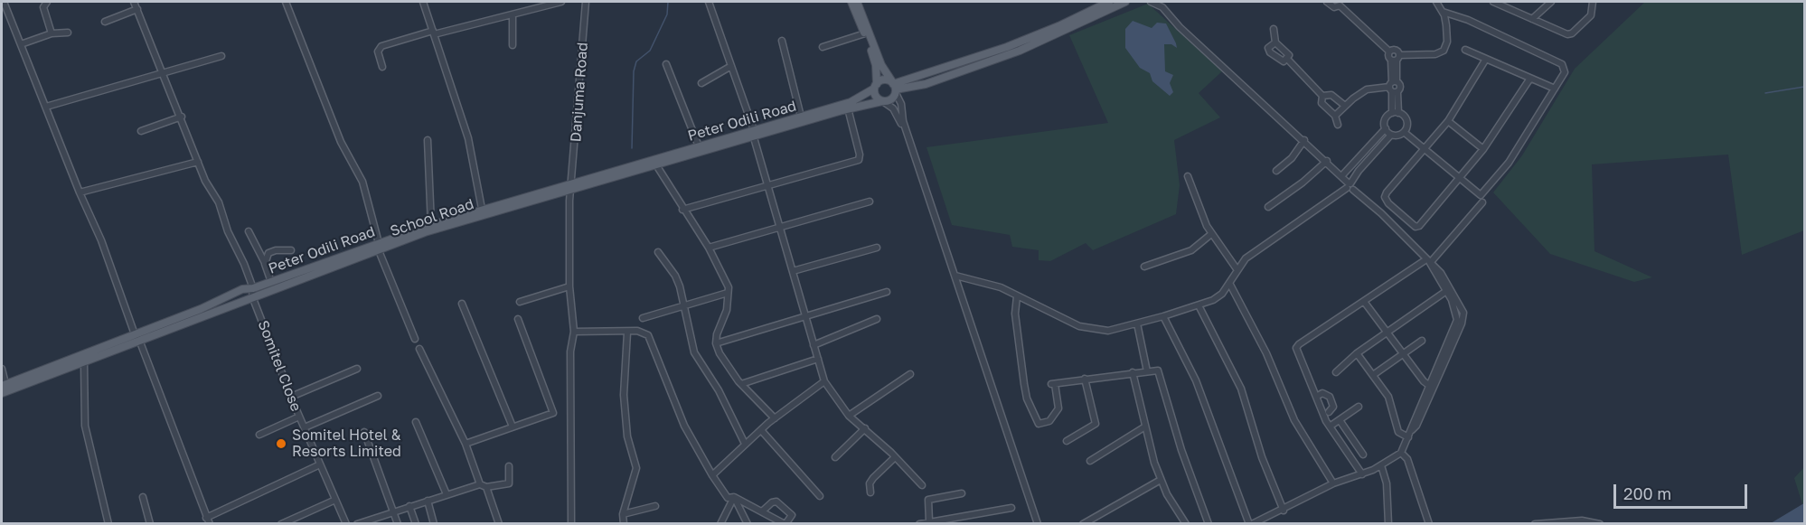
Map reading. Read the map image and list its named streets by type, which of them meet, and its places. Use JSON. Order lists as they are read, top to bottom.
{
  "streets": {
    "main road": ["Peter Odili Road", "School Road"],
    "street": ["Danjuma Road", "Somitel Close"]
  },
  "crossings": [
    ["Danjuma Road", "Peter Odili Road"],
    ["Danjuma Road", "School Road"],
    ["Peter Odili Road", "School Road"],
    ["Peter Odili Road", "Somitel Close"],
    ["School Road", "Somitel Close"]
  ],
  "places": ["Somitel Hotel & Resorts Limited"],
  "scale_bar": "200 m"
}
